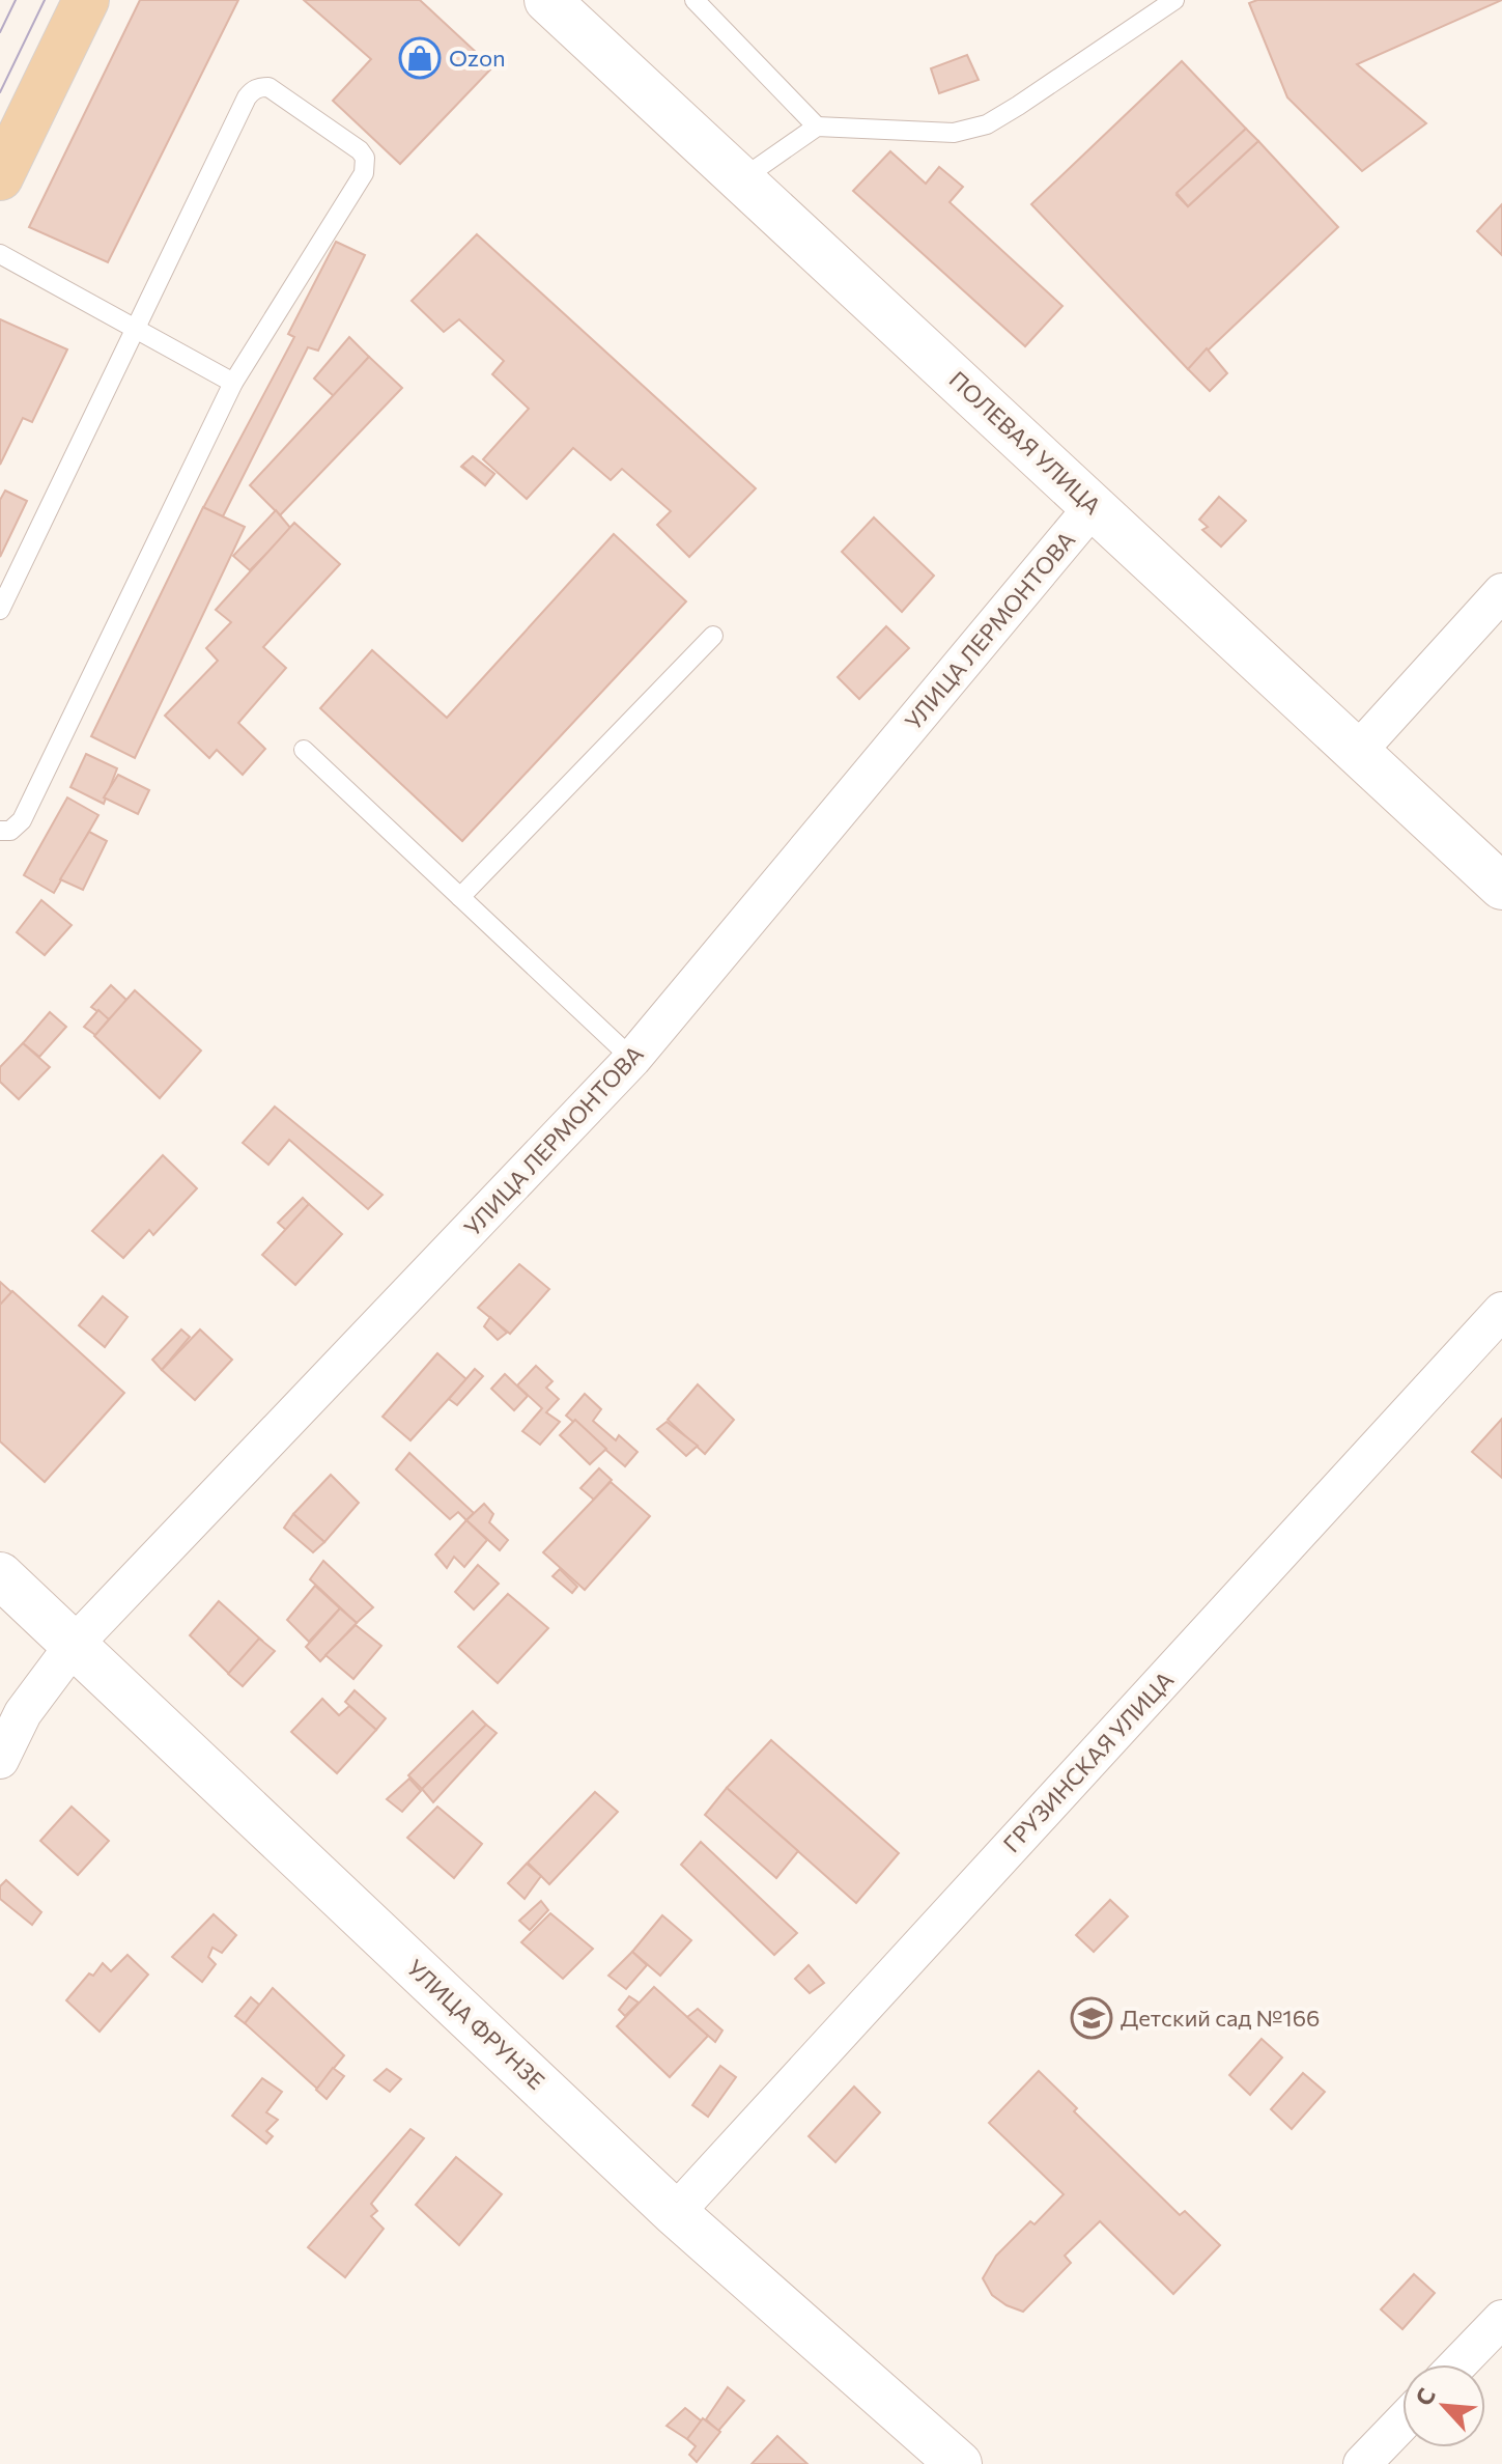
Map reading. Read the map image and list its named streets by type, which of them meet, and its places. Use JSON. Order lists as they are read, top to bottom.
{
  "streets": {
    "street": [
      "ПОЛЕВАЯ УЛИЦА",
      "УЛИЦА ЛЕРМОНТОВА",
      "ГРУЗИНСКАЯ УЛИЦА",
      "УЛИЦА ФРУНЗЕ"
    ]
  },
  "crossings": [
    ["ПОЛЕВАЯ УЛИЦА", "УЛИЦА ЛЕРМОНТОВА"],
    ["УЛИЦА ЛЕРМОНТОВА", "УЛИЦА ФРУНЗЕ"],
    ["ГРУЗИНСКАЯ УЛИЦА", "УЛИЦА ФРУНЗЕ"]
  ],
  "places": {
    "shop": ["Ozon"],
    "school or university": ["Детский сад №166"]
  },
  "north": "top left"
}
